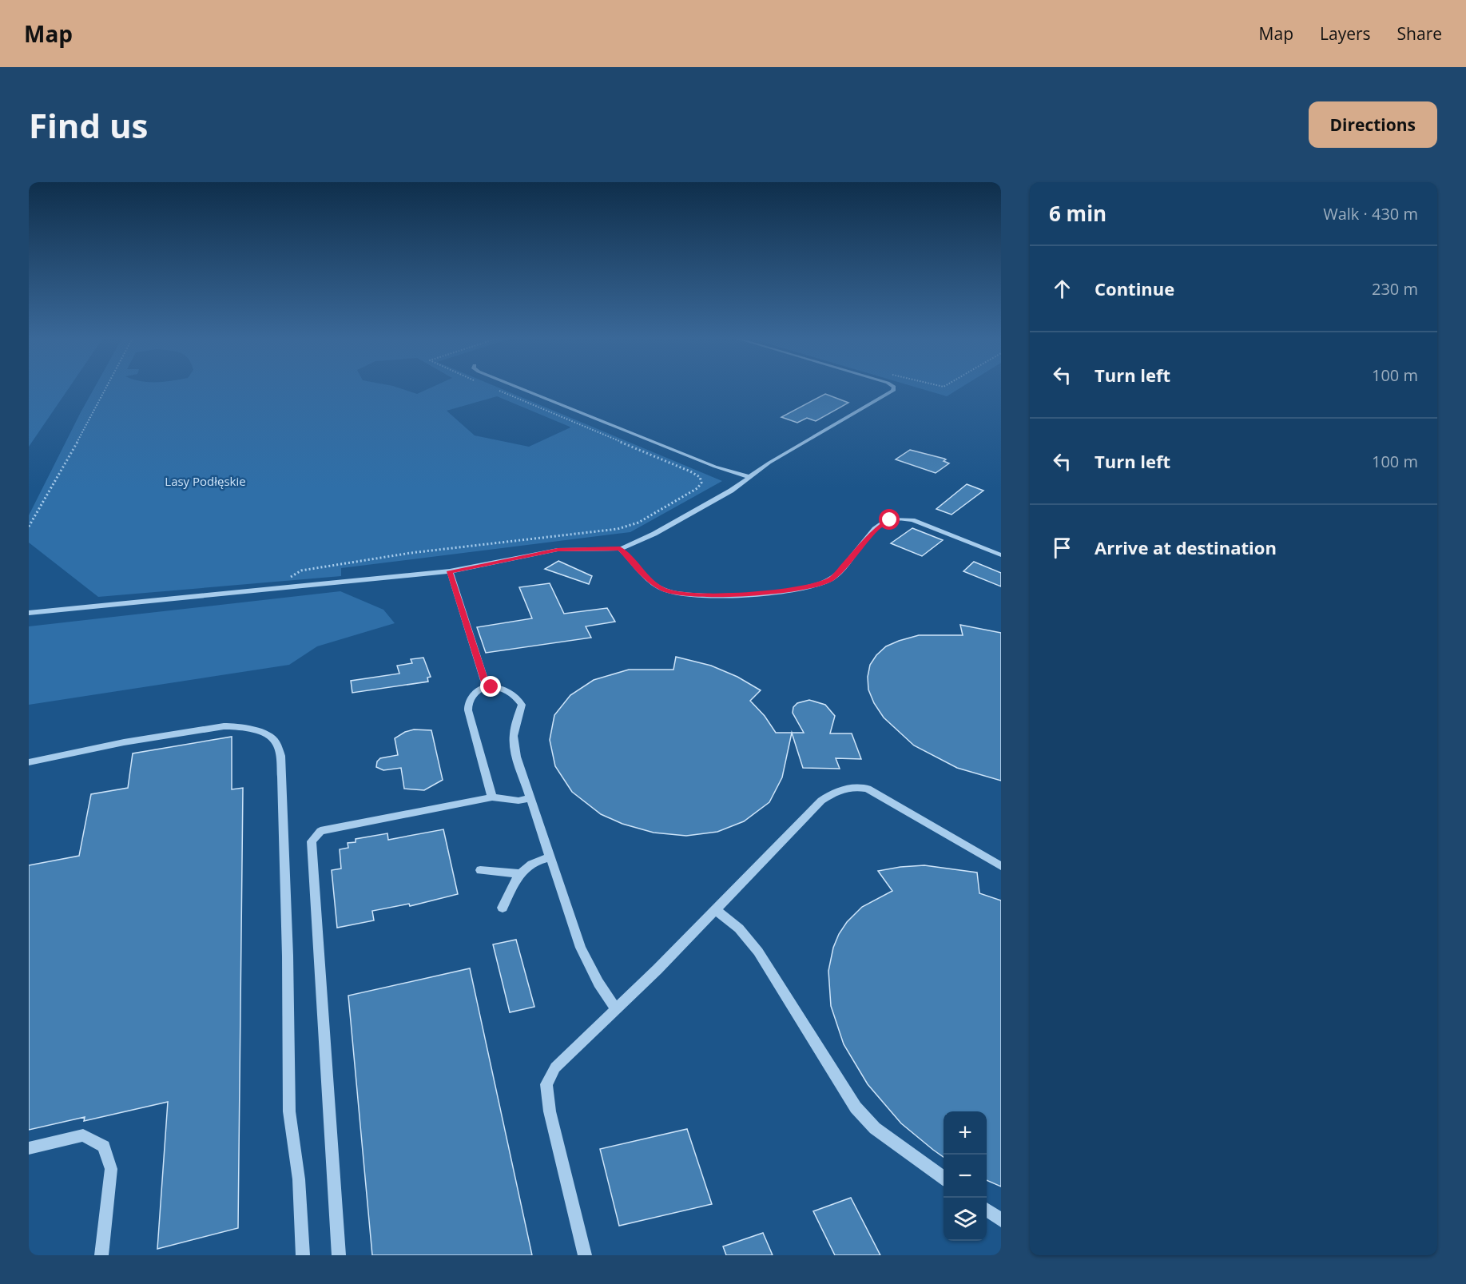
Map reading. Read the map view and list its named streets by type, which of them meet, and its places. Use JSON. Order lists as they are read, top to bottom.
{
  "parks": ["Lasy Podłęskie"],
  "page": {
    "header": "Map",
    "nav": ["Map", "Layers", "Share"],
    "buttons": "Directions",
    "title": "Find us",
    "heading": ["6 min", "Walk · 430 m"],
    "list": [
      ["Continue", "230 m"],
      ["Turn left", "100 m"],
      ["Turn left", "100 m"],
      "Arrive at destination"
    ],
    "map_buttons": ["+", "−"]
  }
}
